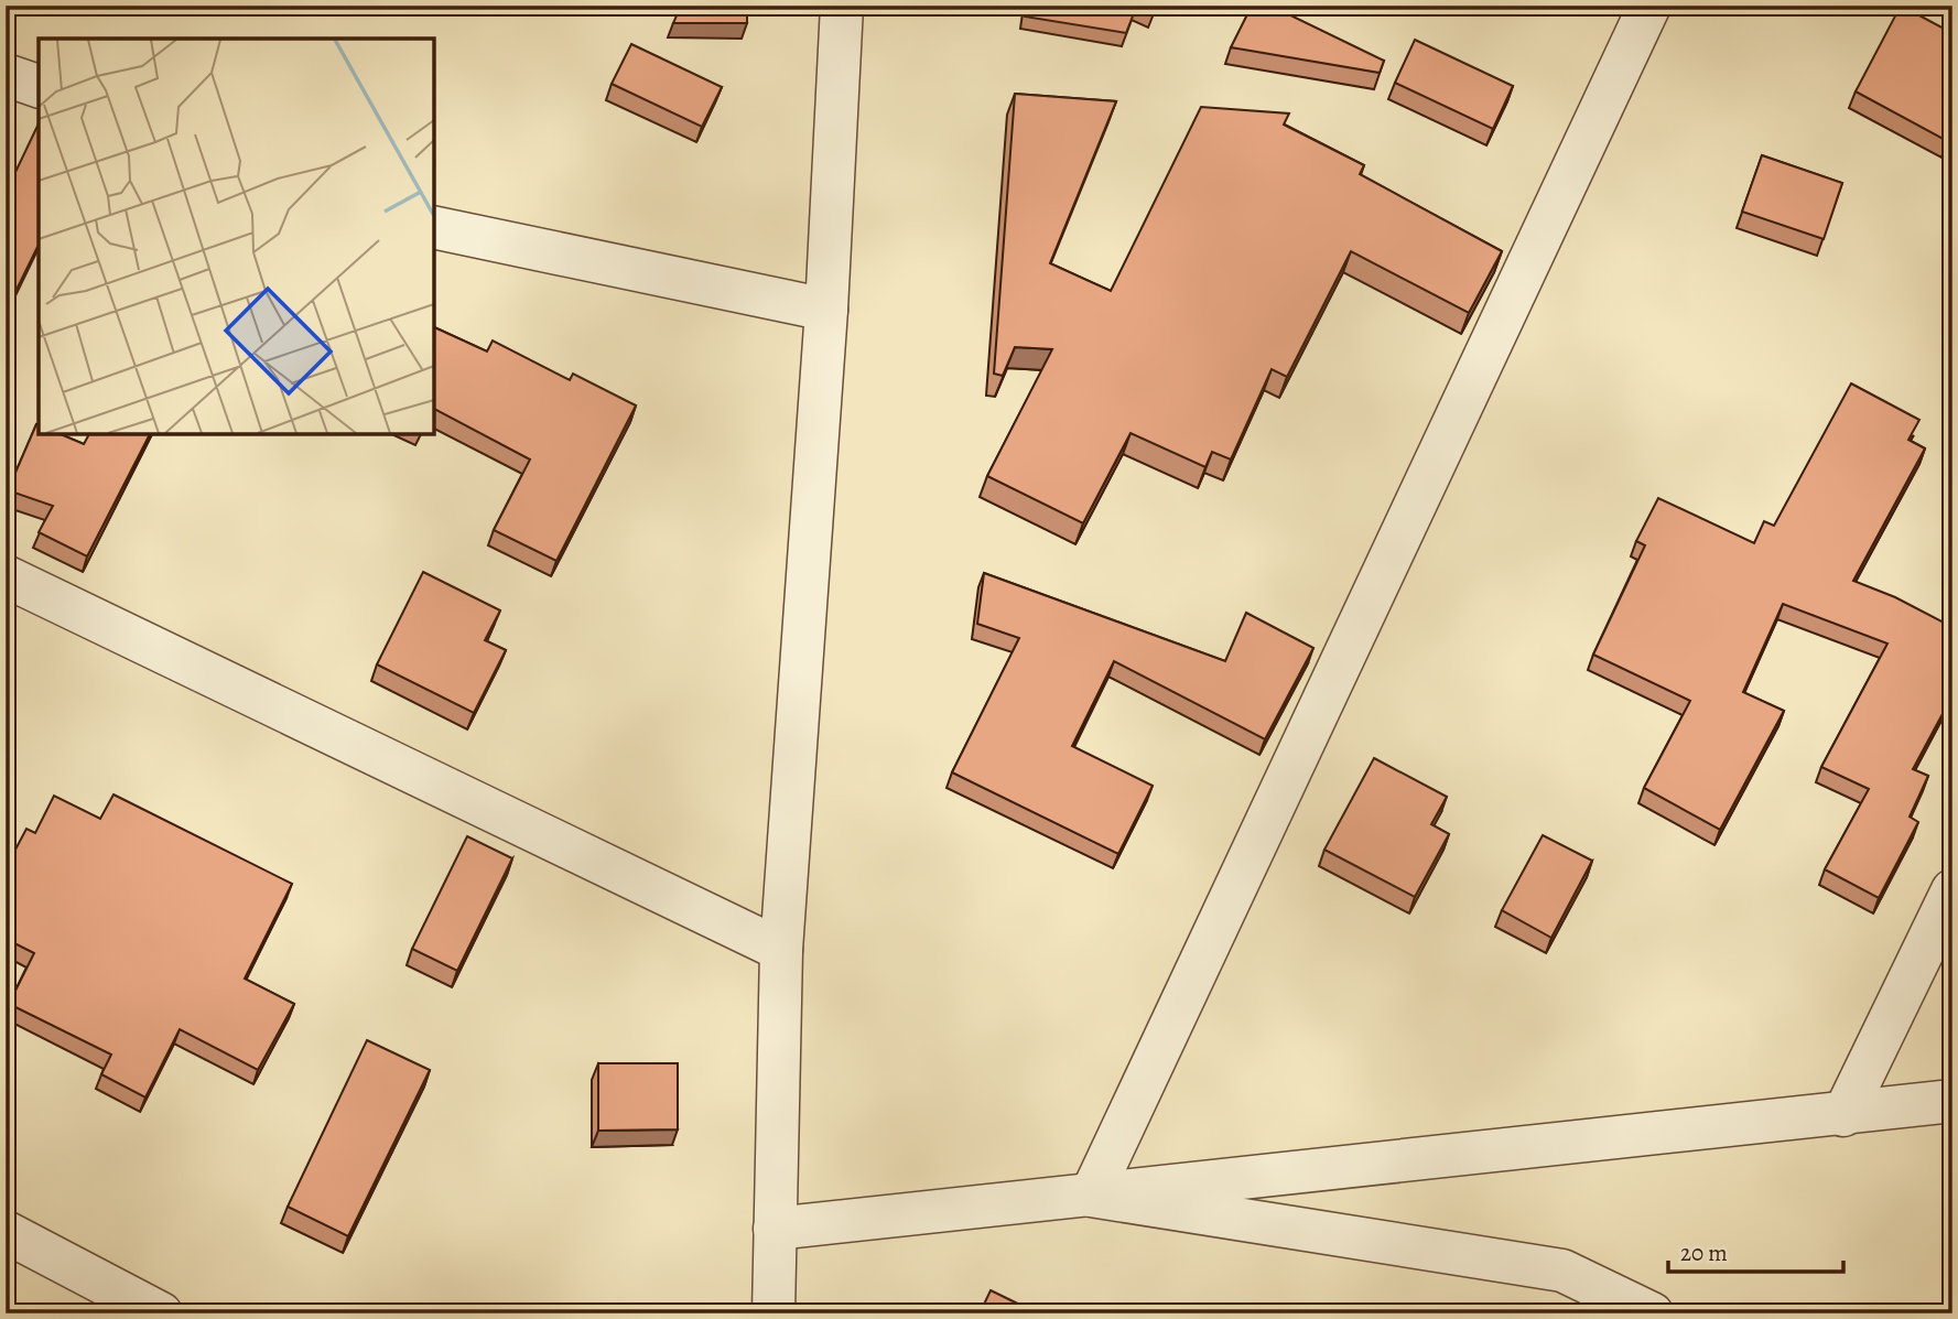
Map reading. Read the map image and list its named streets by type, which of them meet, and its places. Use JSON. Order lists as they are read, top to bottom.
{
  "scale_bar": "20 m"
}
